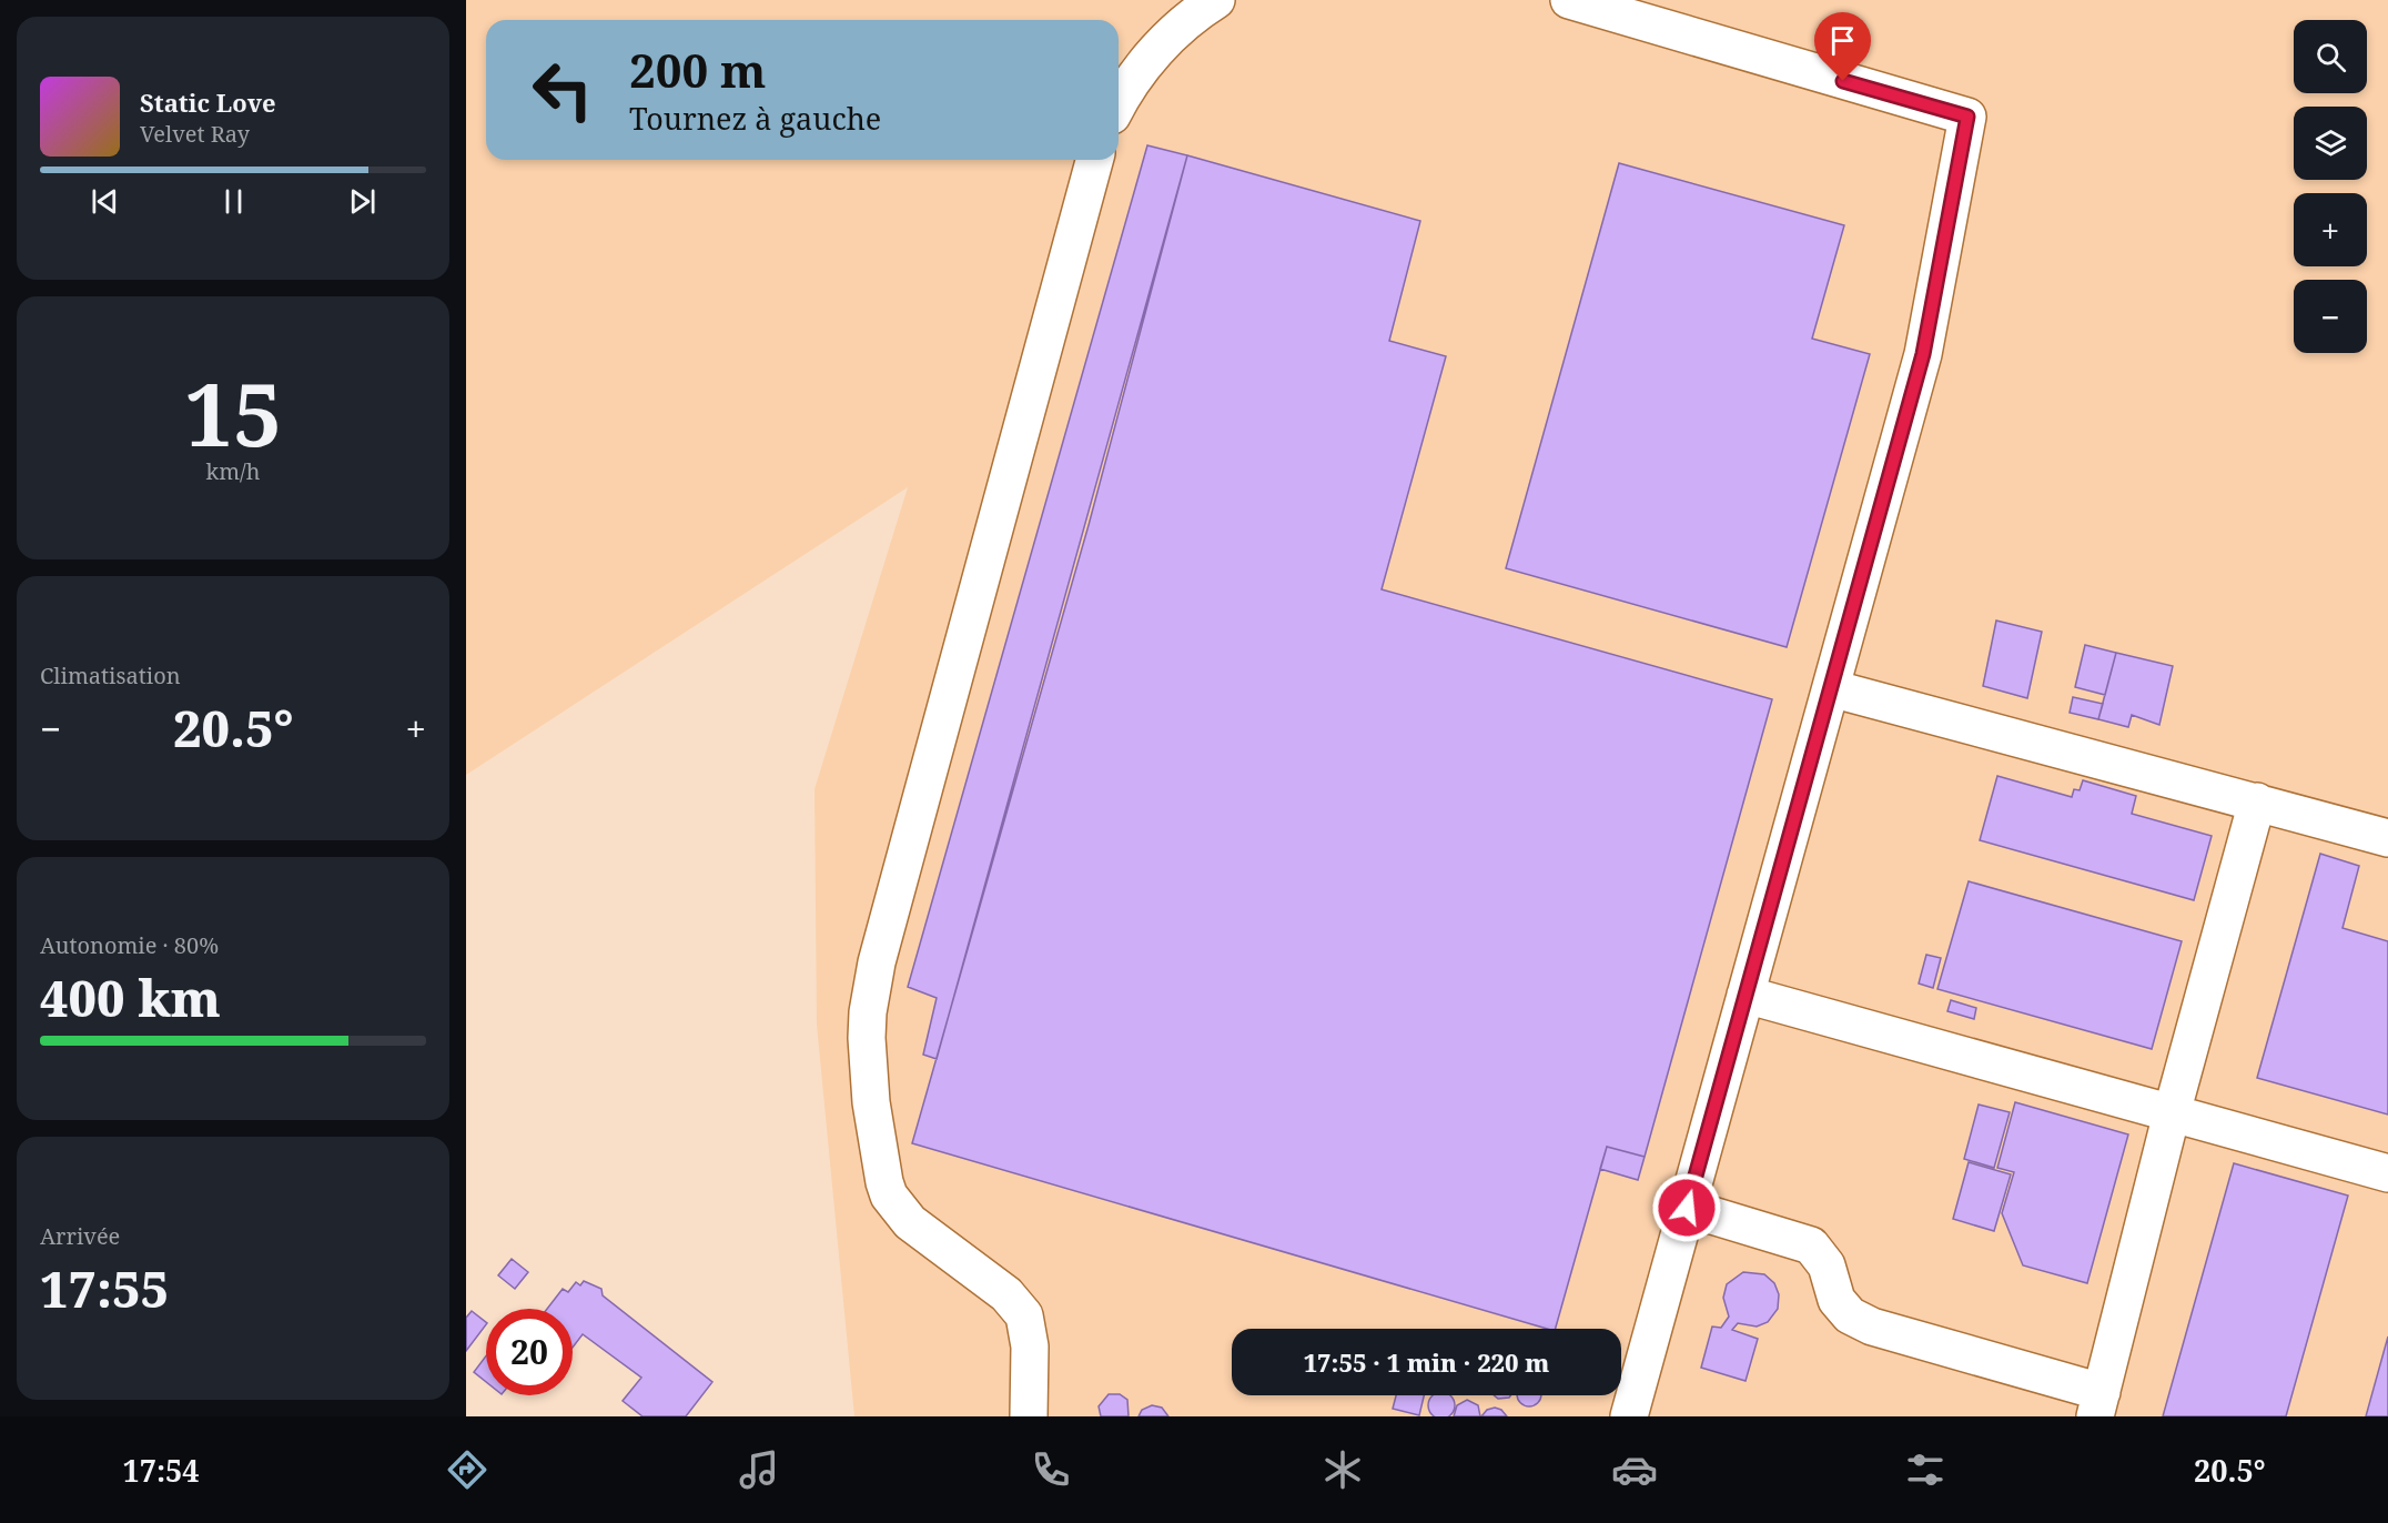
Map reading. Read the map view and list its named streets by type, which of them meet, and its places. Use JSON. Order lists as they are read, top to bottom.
{
  "page": {
    "map_buttons": ["+", "−"],
    "turn": ["200 m", "Tournez à gauche"],
    "song": ["Static Love", "Velvet Ray"],
    "tile": [
      ["15", "km/h"],
      "Climatisation",
      ["Autonomie · 80%", "400 km"],
      ["Arrivée", "17:55"]
    ],
    "heat": ["−", "20.5°", "+"],
    "limit": "20",
    "trip": "17:55 · 1 min · 220 m",
    "tabs": ["17:54", "20.5°"]
  }
}
